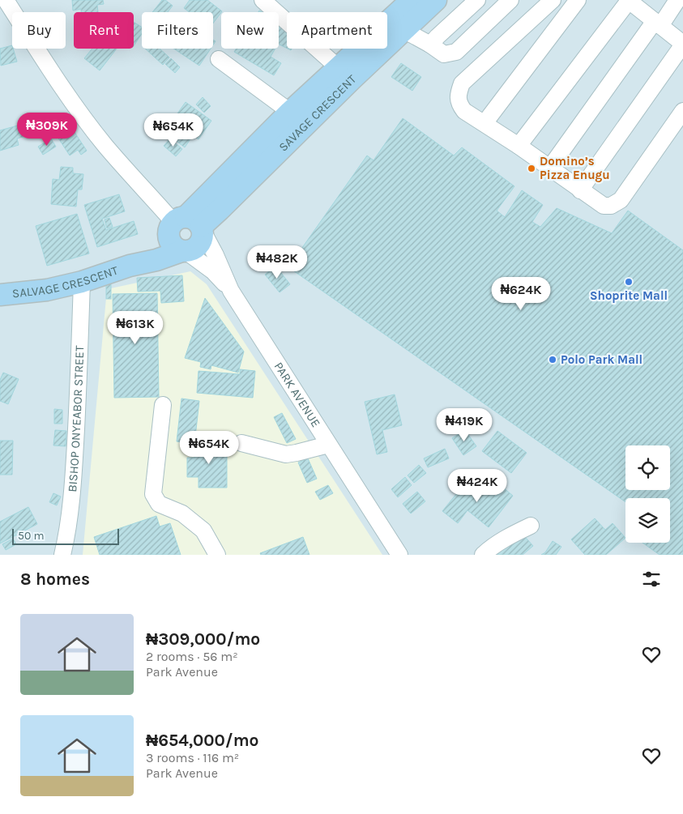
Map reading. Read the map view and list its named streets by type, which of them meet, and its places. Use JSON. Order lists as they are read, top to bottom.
{
  "streets": {
    "main road": ["SAVAGE CRESCENT", "SALVAGE CRESCENT"],
    "street": ["PARK AVENUE", "BISHOP ONYEABOR STREET"]
  },
  "crossings": [
    ["SAVAGE CRESCENT", "SALVAGE CRESCENT"],
    ["SAVAGE CRESCENT", "PARK AVENUE"],
    ["SALVAGE CRESCENT", "PARK AVENUE"],
    ["SALVAGE CRESCENT", "BISHOP ONYEABOR STREET"]
  ],
  "places": ["Domino’s Pizza Enugu", "Shoprite Mall", "Polo Park Mall"],
  "scale_bar": "50 m",
  "page": {
    "chip": [
      "Buy",
      "Rent",
      "Filters",
      "New",
      "Apartment"
    ],
    "price": [
      "₦309K",
      "₦654K",
      "₦482K",
      "₦624K",
      "₦613K",
      "₦419K",
      "₦654K",
      "₦424K"
    ],
    "scale": "50 m",
    "heading": "8 homes",
    "list": [
      {
        "name": "₦309,000/mo",
        "note": "2 rooms · 56 m² · Park Avenue"
      },
      {
        "name": "₦654,000/mo",
        "note": "3 rooms · 116 m² · Park Avenue"
      }
    ]
  }
}
